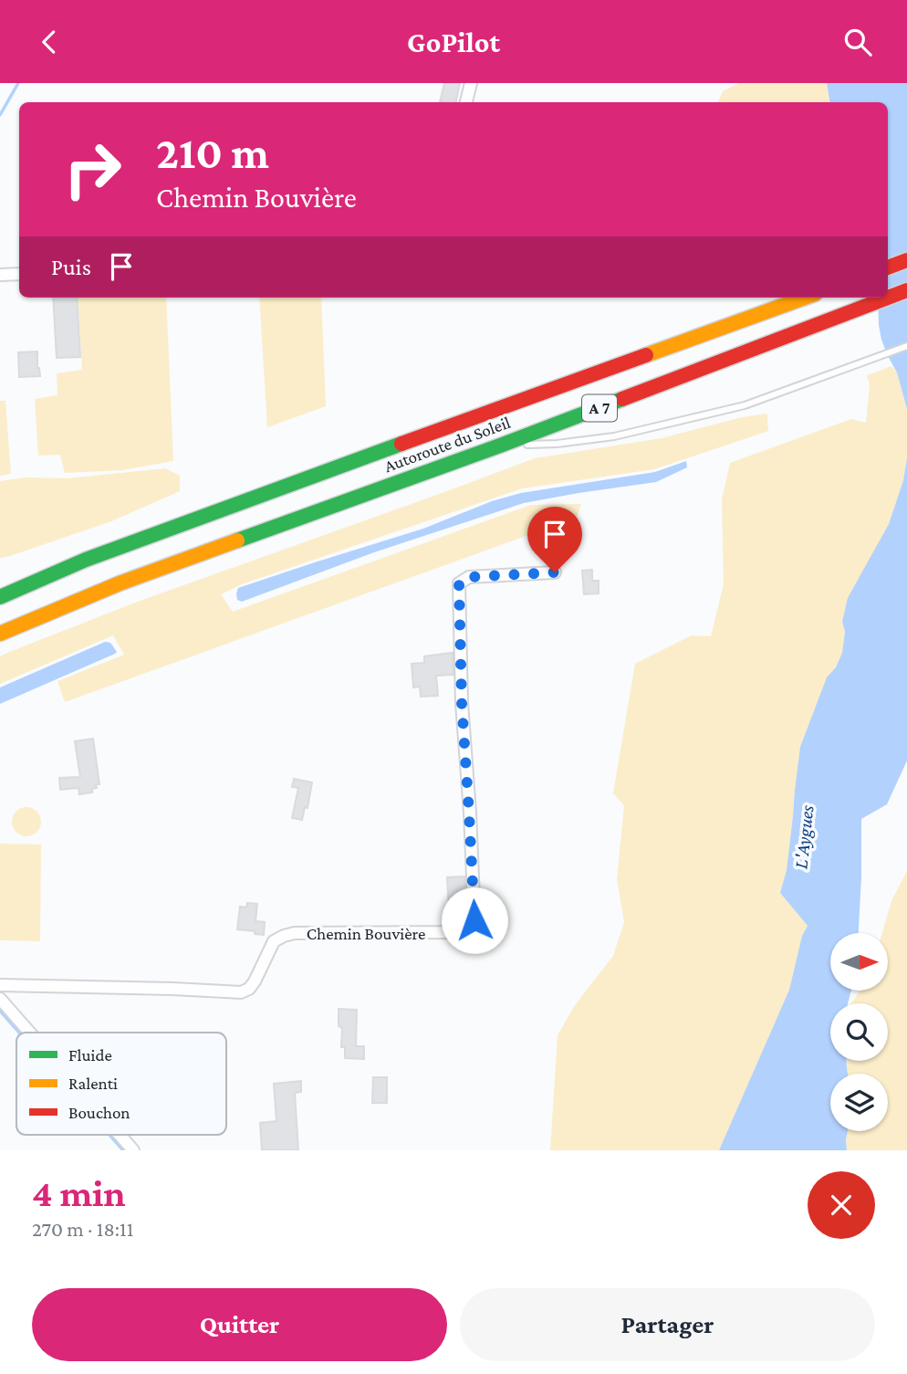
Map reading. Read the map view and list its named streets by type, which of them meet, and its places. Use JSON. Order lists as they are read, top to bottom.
{
  "streets": {
    "highway": ["A 7", "Autoroute du Soleil"],
    "street": ["Chemin Bouvière"]
  },
  "water": ["L'Aygues"],
  "legend": ["Fluide", "Ralenti", "Bouchon"],
  "north": "right",
  "page": {
    "header": "GoPilot",
    "turn": ["210 m", "Chemin Bouvière"],
    "then": "Puis",
    "heading": ["4 min", "270 m · 18:11"],
    "buttons": ["Quitter", "Partager"]
  }
}
